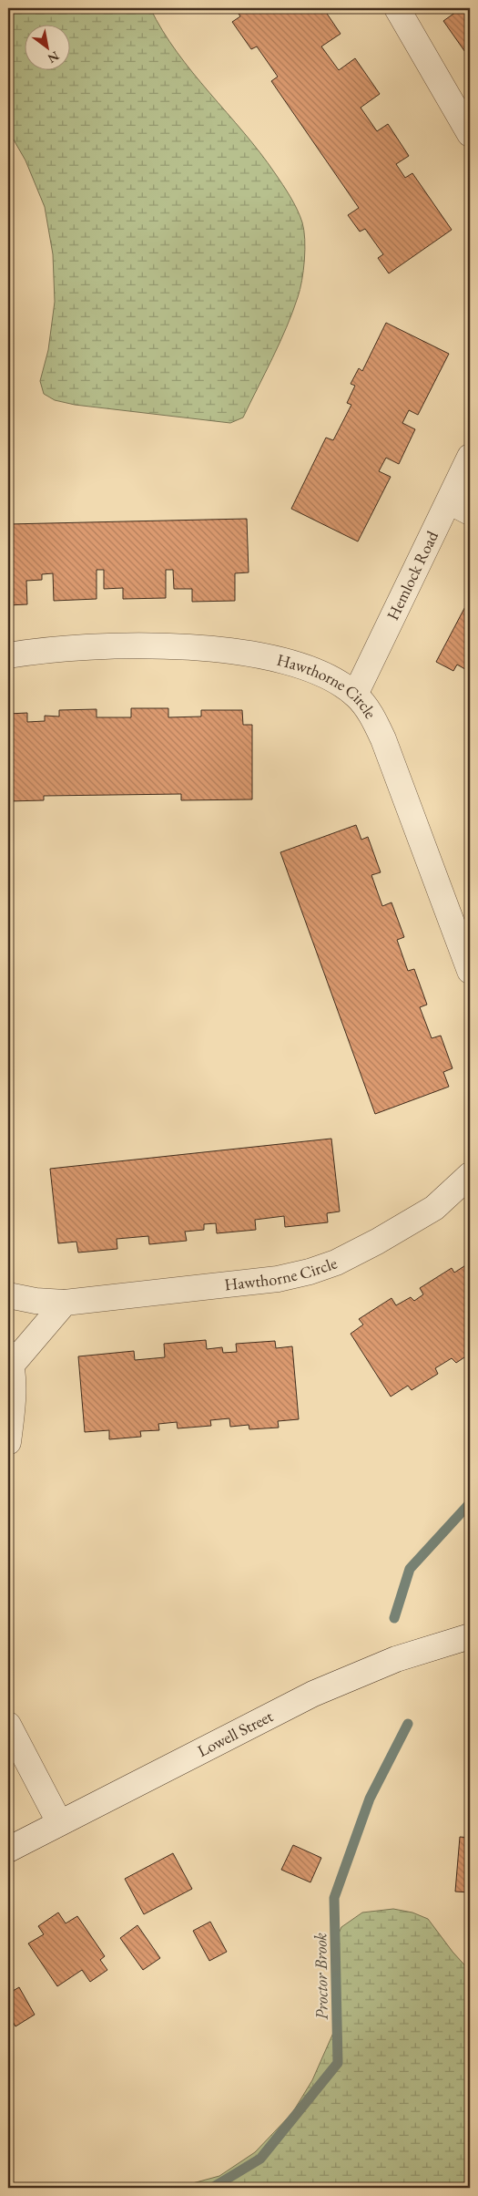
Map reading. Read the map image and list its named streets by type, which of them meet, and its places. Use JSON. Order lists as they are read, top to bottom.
{
  "streets": {
    "street": ["Hemlock Road", "Hawthorne Circle", "Lowell Street"]
  },
  "crossings": [
    ["Hemlock Road", "Hawthorne Circle"]
  ],
  "water": ["Proctor Brook"],
  "north": "bottom right"
}
